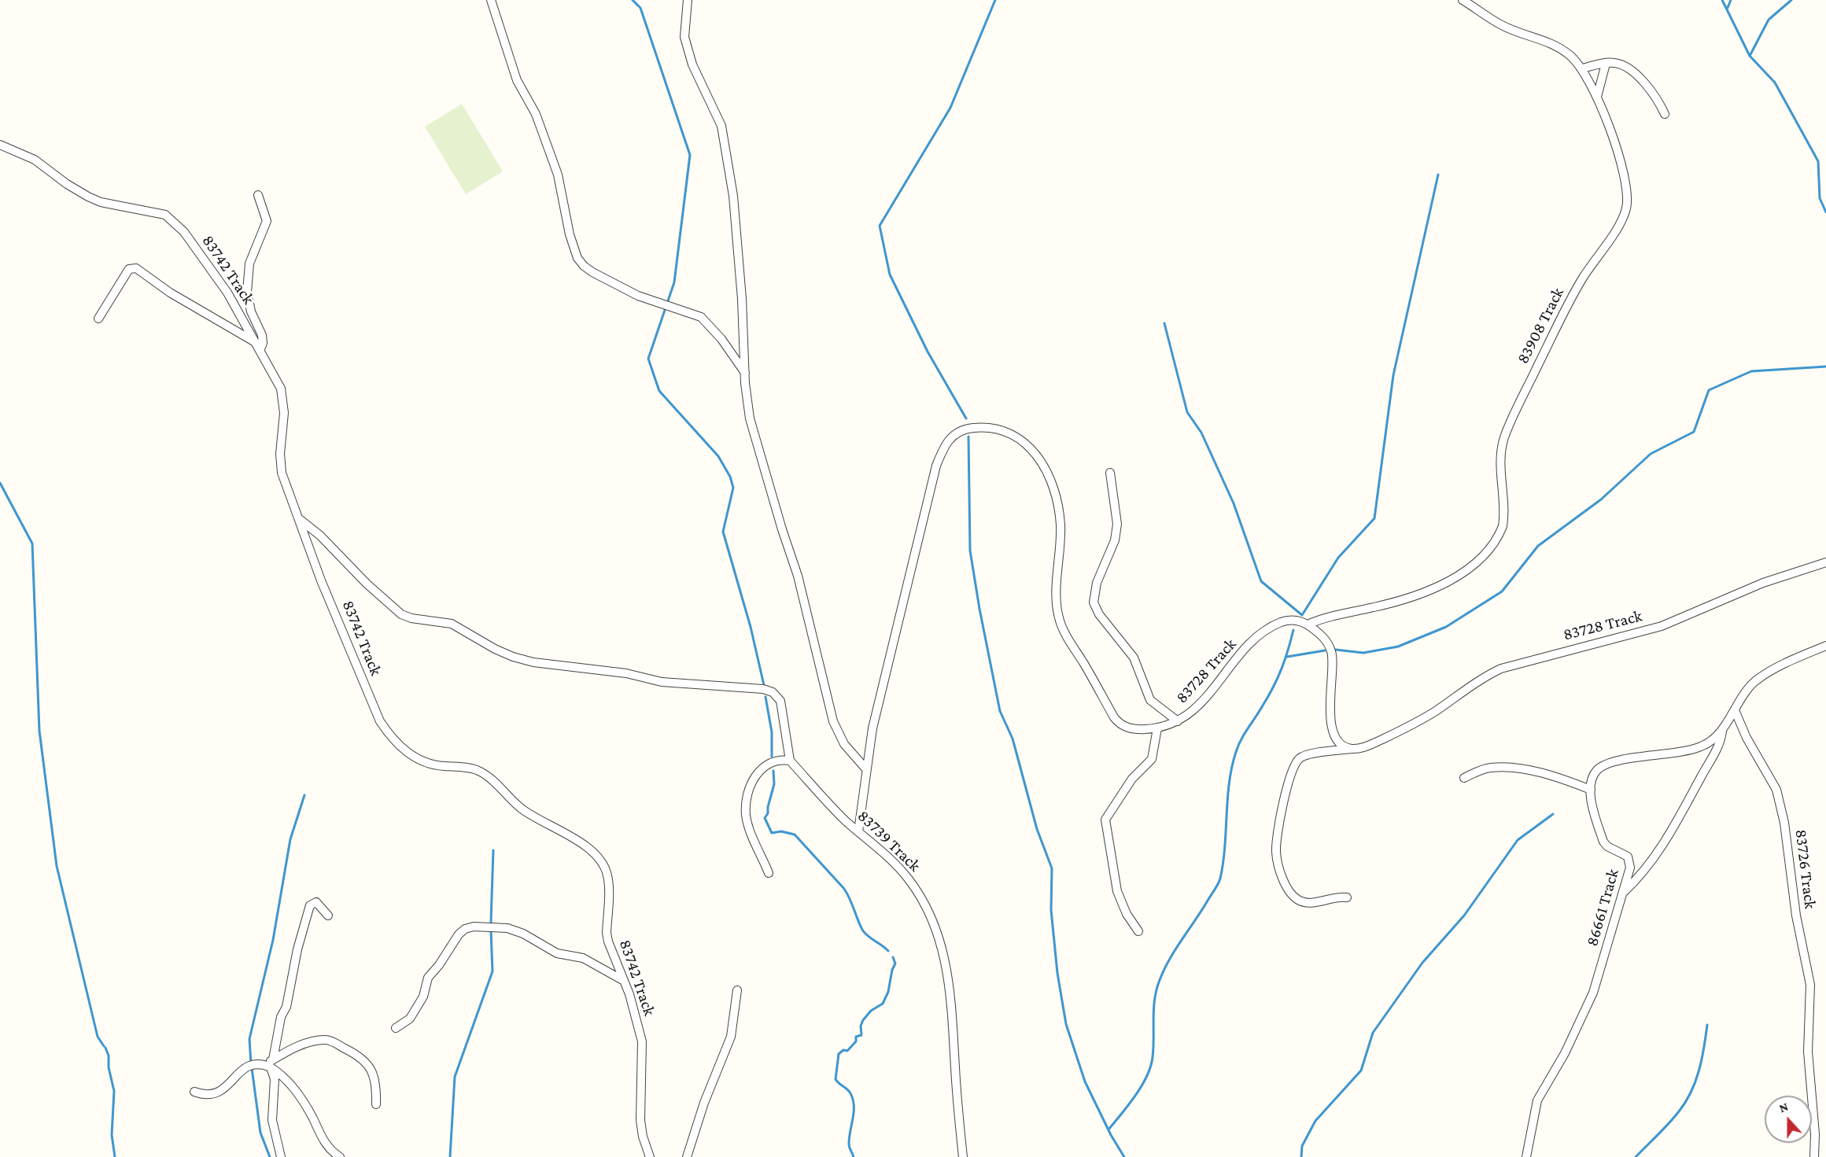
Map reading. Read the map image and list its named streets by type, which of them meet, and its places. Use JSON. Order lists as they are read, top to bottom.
{
  "streets": {
    "street": [
      "83742 Track",
      "83908 Track",
      "83728 Track",
      "83739 Track",
      "83726 Track",
      "86661 Track"
    ]
  },
  "crossings": [
    ["83908 Track", "83728 Track"],
    ["83728 Track", "83739 Track"]
  ],
  "north": "top"
}
